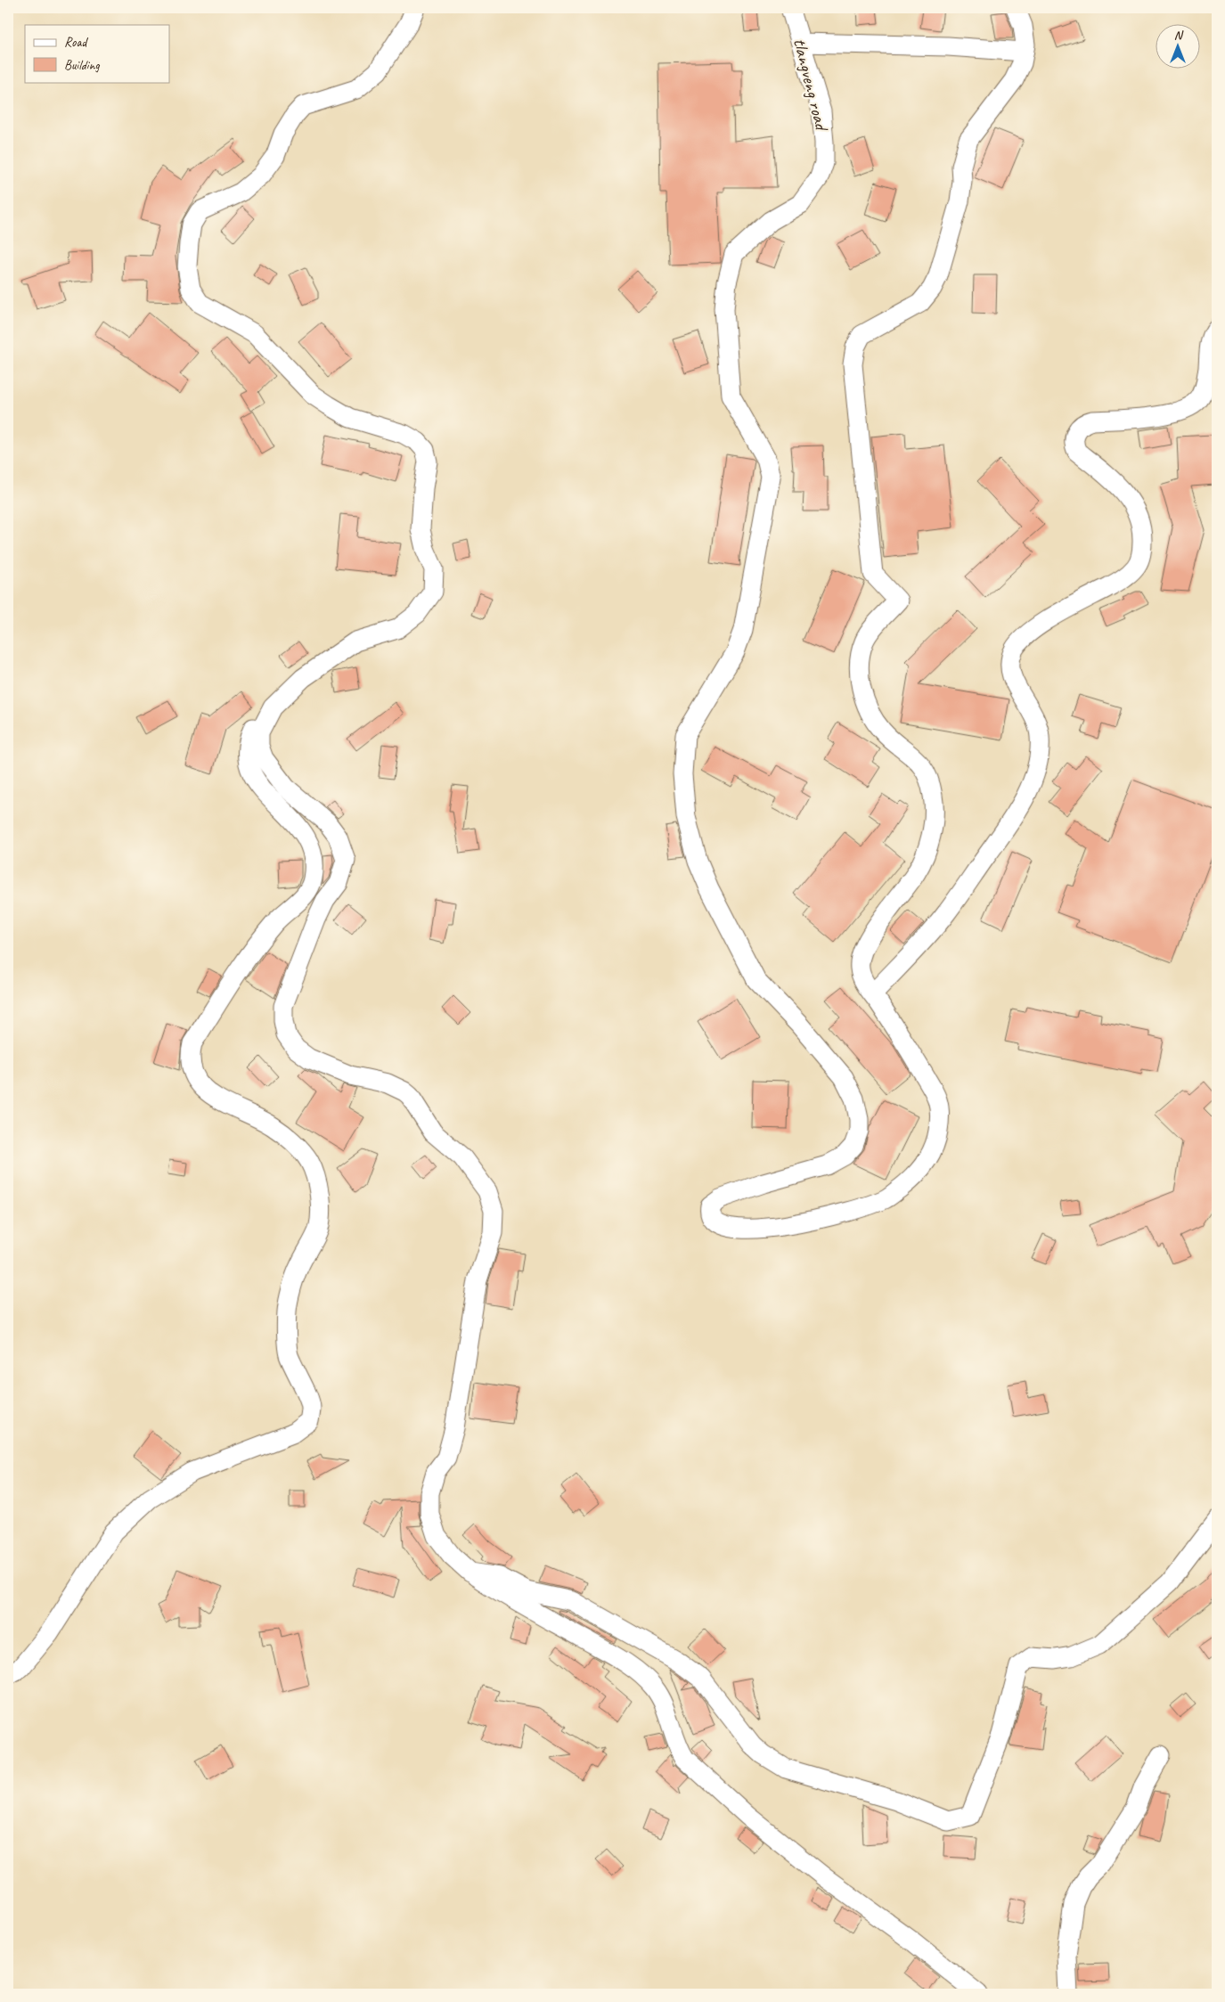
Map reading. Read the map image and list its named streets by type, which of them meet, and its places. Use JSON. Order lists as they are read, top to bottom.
{
  "streets": {
    "street": ["tlangveng road"]
  },
  "legend": ["Road", "Building"],
  "north": "top"
}
